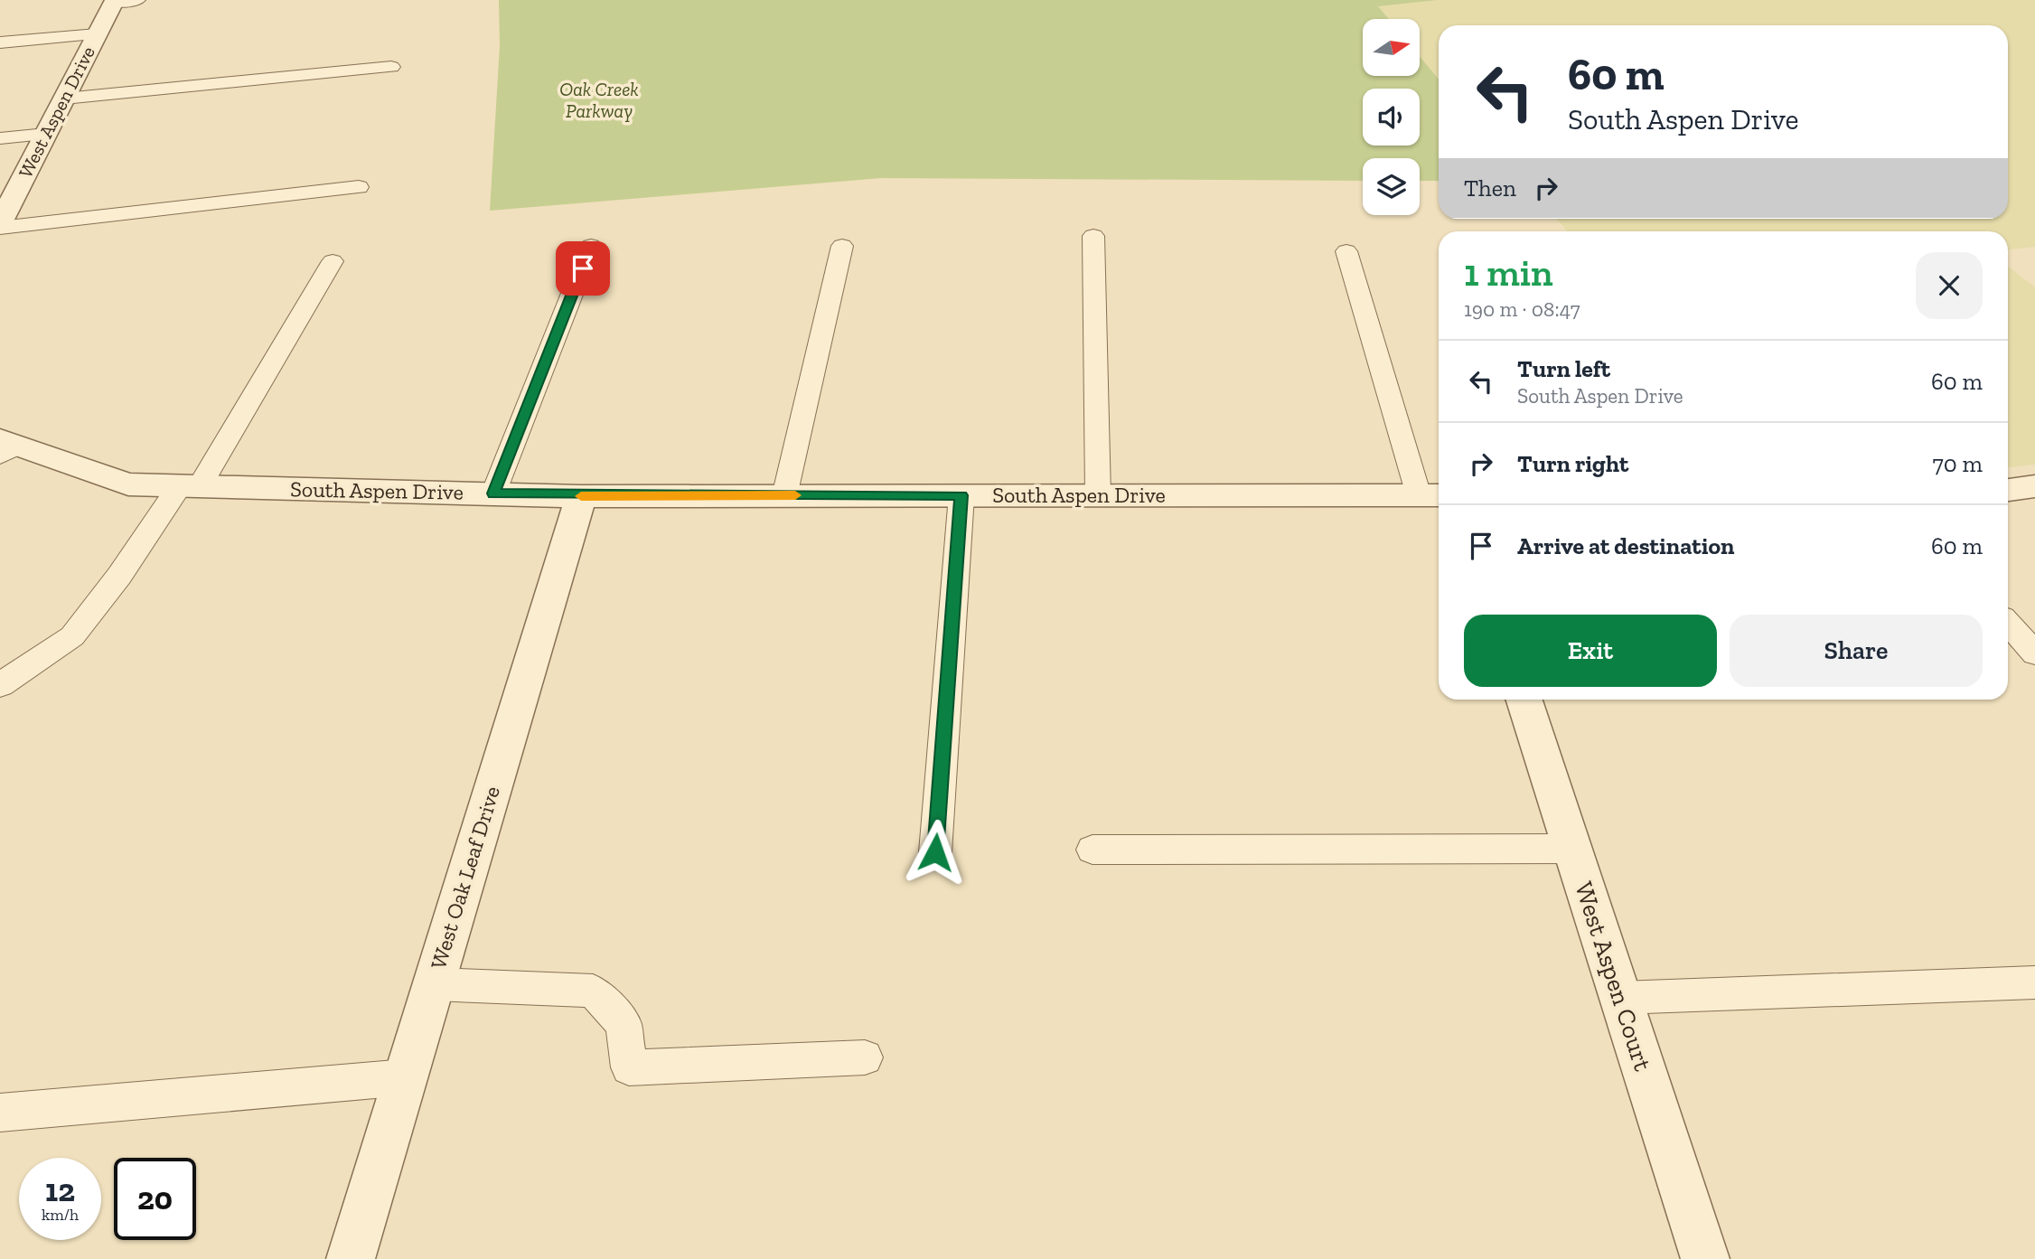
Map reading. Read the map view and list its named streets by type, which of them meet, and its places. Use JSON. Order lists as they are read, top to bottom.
{
  "streets": {
    "street": [
      "West Aspen Drive",
      "South Aspen Drive",
      "West Oak Leaf Drive",
      "West Aspen Court"
    ]
  },
  "crossings": [
    ["South Aspen Drive", "West Oak Leaf Drive"]
  ],
  "parks": ["Oak Creek Parkway"],
  "north": "right",
  "page": {
    "turn": ["60 m", "South Aspen Drive"],
    "then": "Then",
    "heading": ["1 min", "190 m · 08:47"],
    "list": [
      {
        "name": "Turn left",
        "note": "South Aspen Drive",
        "value": "60 m"
      },
      {
        "name": "Turn right",
        "value": "70 m"
      },
      {
        "name": "Arrive at destination",
        "value": "60 m"
      }
    ],
    "buttons": ["Exit", "Share"],
    "speed": "12 km/h",
    "limit": "20"
  }
}
